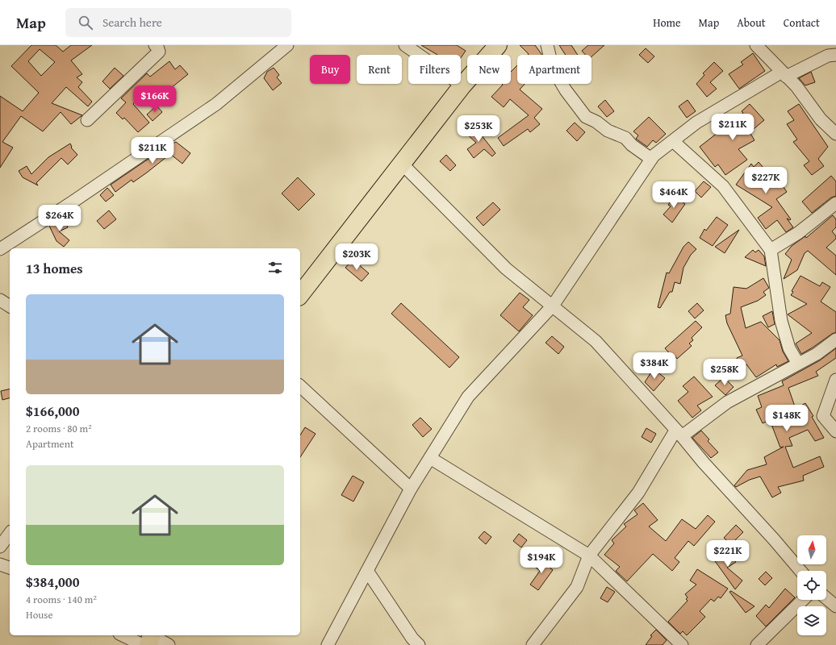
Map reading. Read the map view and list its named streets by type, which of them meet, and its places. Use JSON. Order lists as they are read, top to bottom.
{
  "north": "top",
  "page": {
    "header": "Map",
    "search": "Search here",
    "nav": [
      "Home",
      "Map",
      "About",
      "Contact"
    ],
    "chip": [
      "Buy",
      "Rent",
      "Filters",
      "New",
      "Apartment"
    ],
    "price": [
      "$166K",
      "$211K",
      "$253K",
      "$211K",
      "$227K",
      "$464K",
      "$264K",
      "$203K",
      "$384K",
      "$258K",
      "$148K",
      "$221K",
      "$194K"
    ],
    "heading": "13 homes",
    "list": [
      {
        "name": "$166,000",
        "note": "2 rooms · 80 m² · Apartment"
      },
      {
        "name": "$384,000",
        "note": "4 rooms · 140 m² · House"
      }
    ]
  }
}
